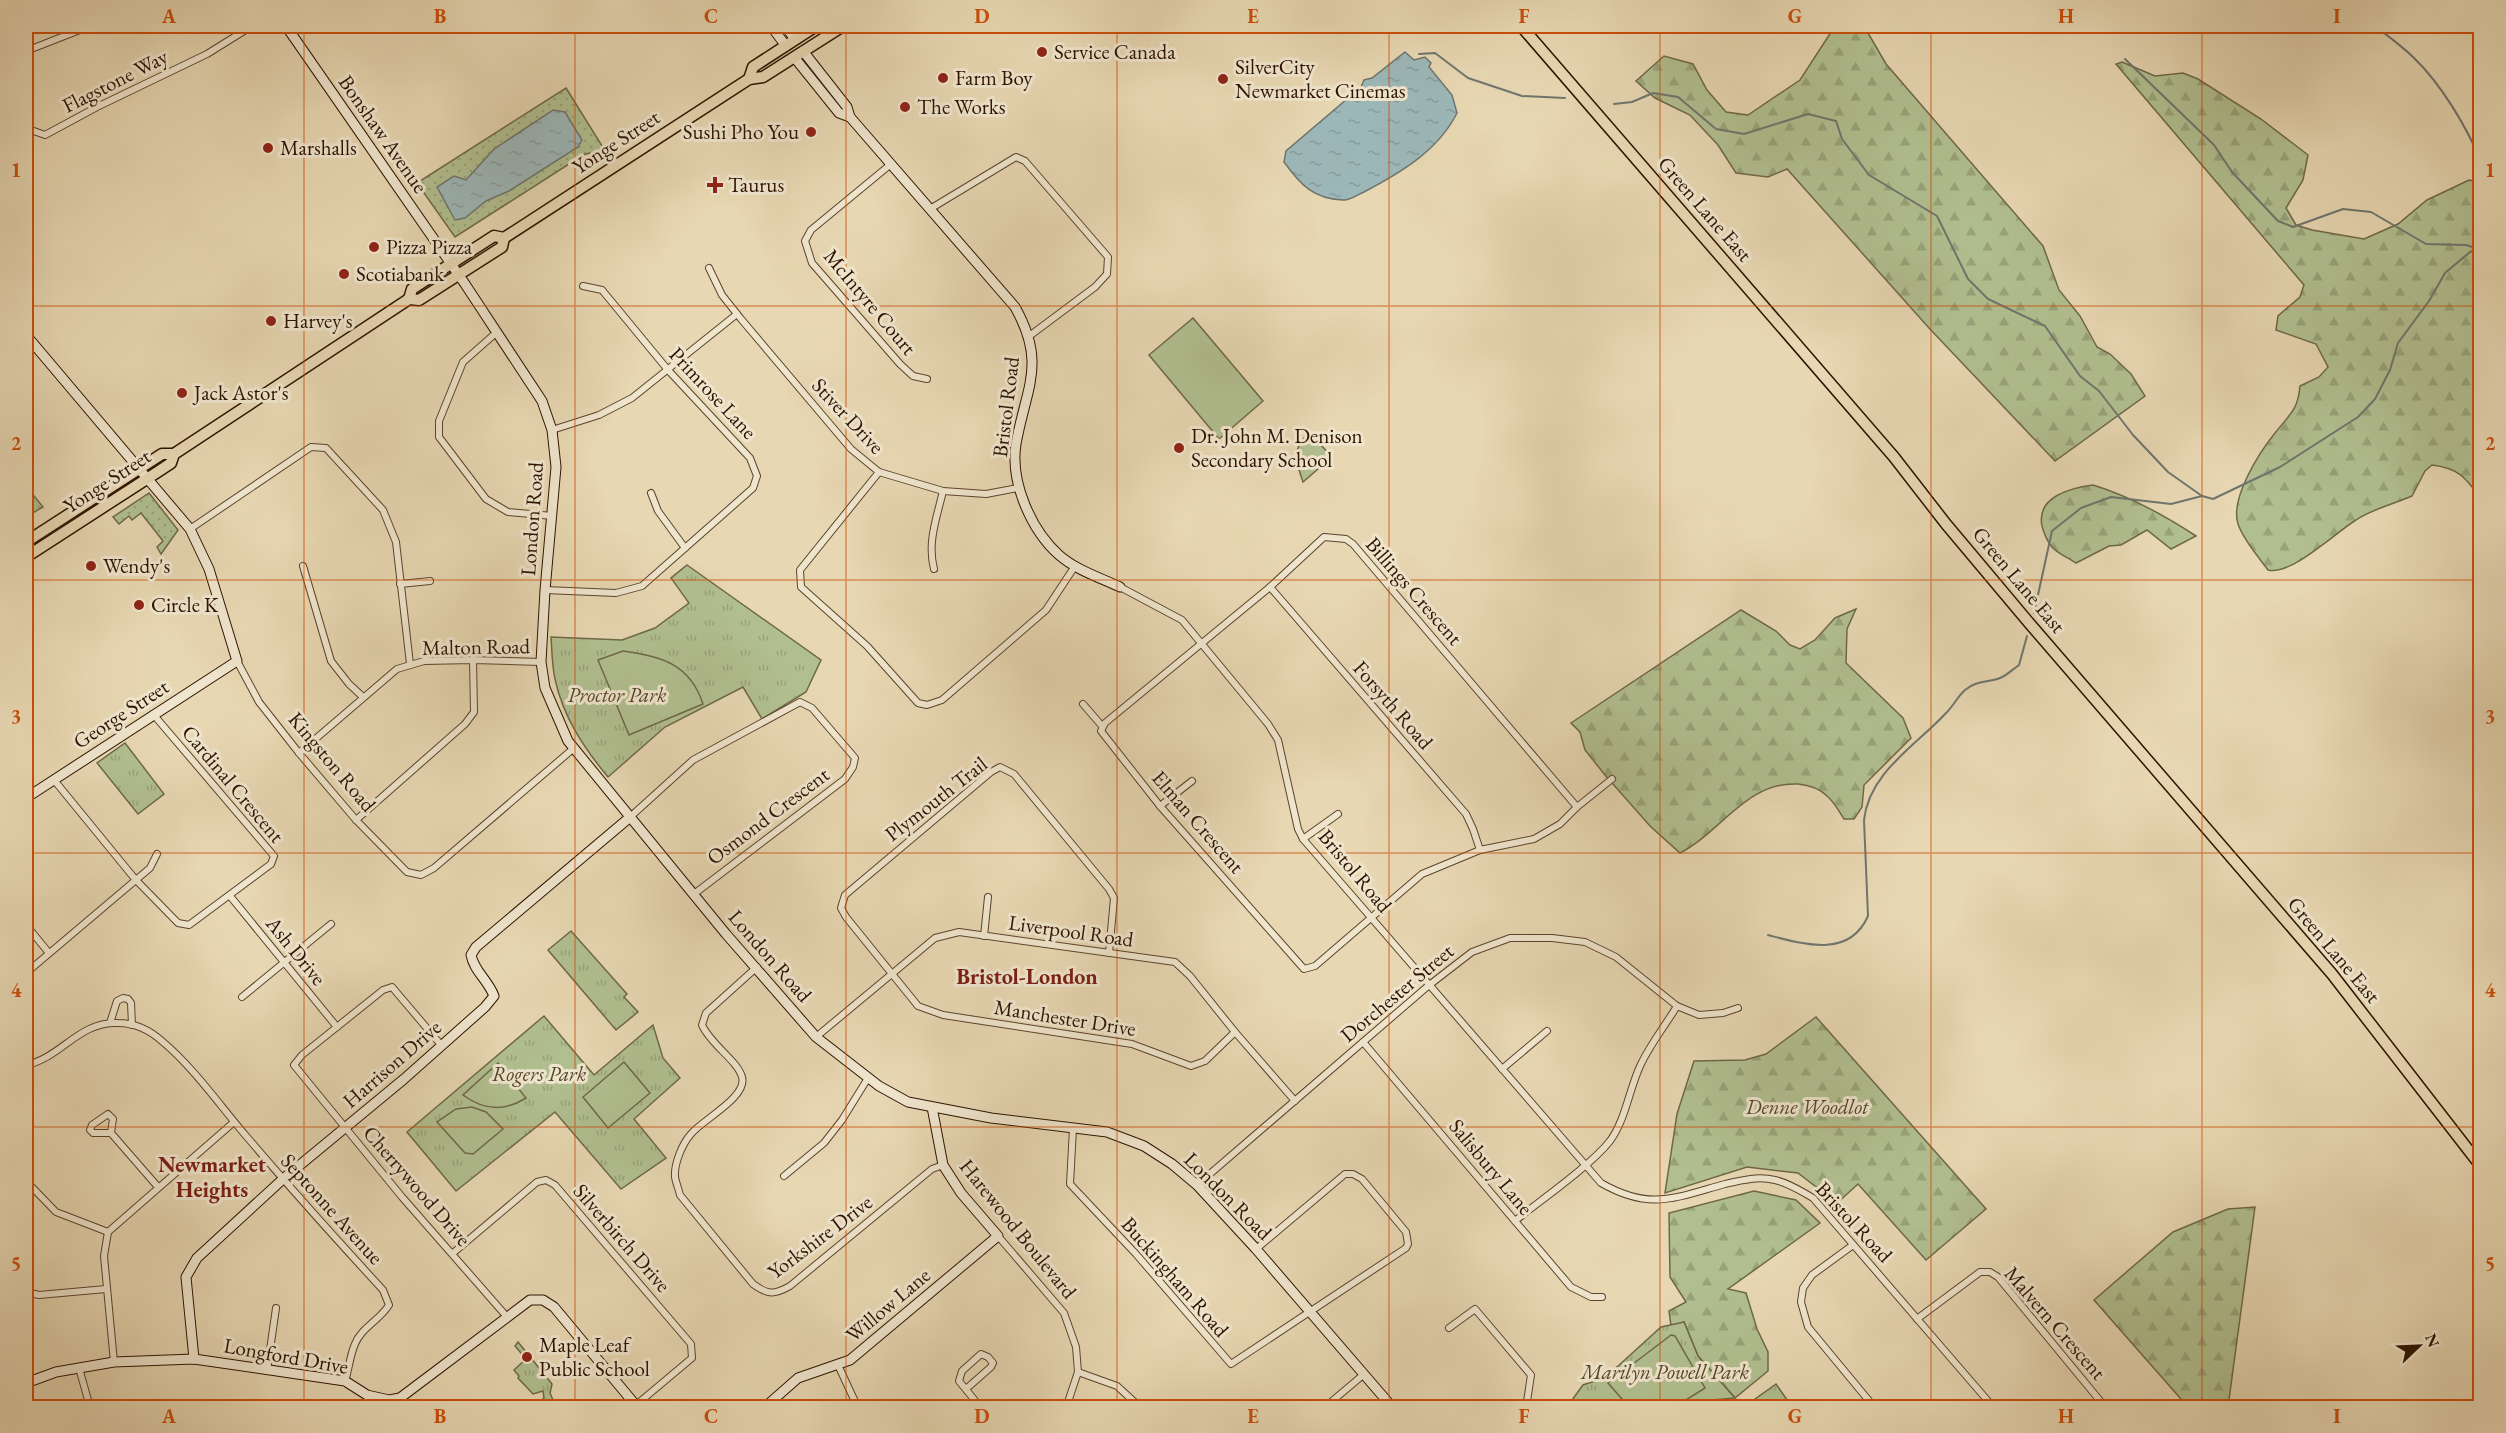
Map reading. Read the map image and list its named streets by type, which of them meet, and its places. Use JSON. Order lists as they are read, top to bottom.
{
  "streets": {
    "main road": ["Yonge Street", "Green Lane East"],
    "street": [
      "Flagstone Way",
      "Bonshaw Avenue",
      "McIntyre Court",
      "Primrose Lane",
      "Bristol Road",
      "Stiver Drive",
      "London Road",
      "Billings Crescent",
      "Malton Road",
      "Forsyth Road",
      "George Street",
      "Kingston Road",
      "Cardinal Crescent",
      "Plymouth Trail",
      "Osmond Crescent",
      "Elman Crescent",
      "Liverpool Road",
      "Ash Drive",
      "Dorchester Street",
      "Manchester Drive",
      "Harrison Drive",
      "Salisbury Lane",
      "Cherrywood Drive",
      "Septonne Avenue",
      "Harewood Boulevard",
      "Yorkshire Drive",
      "Silverbirch Drive",
      "Buckingham Road",
      "Willow Lane",
      "Malvern Crescent",
      "Longford Drive"
    ]
  },
  "crossings": [
    ["Bonshaw Avenue", "Yonge Street"],
    ["Bonshaw Avenue", "London Road"],
    ["Yonge Street", "Bristol Road"],
    ["Yonge Street", "London Road"],
    ["Yonge Street", "Kingston Road"],
    ["McIntyre Court", "Bristol Road"],
    ["Primrose Lane", "London Road"],
    ["Bristol Road", "Stiver Drive"],
    ["Bristol Road", "Billings Crescent"],
    ["Bristol Road", "Elman Crescent"],
    ["Bristol Road", "Dorchester Street"],
    ["Bristol Road", "Malvern Crescent"],
    ["London Road", "Malton Road"],
    ["London Road", "Kingston Road"],
    ["London Road", "Osmond Crescent"],
    ["London Road", "Liverpool Road"],
    ["London Road", "Dorchester Street"],
    ["London Road", "Harrison Drive"],
    ["London Road", "Harewood Boulevard"],
    ["London Road", "Yorkshire Drive"],
    ["London Road", "Buckingham Road"],
    ["Billings Crescent", "Forsyth Road"],
    ["Malton Road", "Kingston Road"],
    ["George Street", "Kingston Road"],
    ["George Street", "Cardinal Crescent"],
    ["Cardinal Crescent", "Ash Drive"],
    ["Plymouth Trail", "Liverpool Road"],
    ["Plymouth Trail", "Manchester Drive"],
    ["Osmond Crescent", "Harrison Drive"],
    ["Liverpool Road", "Dorchester Street"],
    ["Liverpool Road", "Manchester Drive"],
    ["Ash Drive", "Cherrywood Drive"],
    ["Dorchester Street", "Salisbury Lane"],
    ["Harrison Drive", "Cherrywood Drive"],
    ["Harrison Drive", "Septonne Avenue"],
    ["Harrison Drive", "Longford Drive"],
    ["Cherrywood Drive", "Silverbirch Drive"],
    ["Cherrywood Drive", "Longford Drive"],
    ["Septonne Avenue", "Longford Drive"],
    ["Harewood Boulevard", "Yorkshire Drive"],
    ["Harewood Boulevard", "Willow Lane"],
    ["Silverbirch Drive", "Longford Drive"]
  ],
  "districts": ["Bristol-London", "Newmarket Heights"],
  "parks": [
    "Proctor Park",
    "Rogers Park",
    "Denne Woodlot",
    "Marilyn Powell Park"
  ],
  "places": {
    "other": [
      "Service Canada",
      "Farm Boy",
      "SilverCity Newmarket Cinemas",
      "The Works",
      "Sushi Pho You",
      "Marshalls",
      "Pizza Pizza",
      "Scotiabank",
      "Harvey's",
      "Jack Astor's",
      "Dr. John M. Denison Secondary School",
      "Wendy's",
      "Circle K",
      "Maple Leaf Public School"
    ],
    "health": ["Taurus"]
  },
  "north": "top right",
  "grid": {
    "columns": [
      "A",
      "B",
      "C",
      "D",
      "E",
      "F",
      "G",
      "H",
      "I"
    ],
    "rows": [
      "1",
      "2",
      "3",
      "4",
      "5"
    ]
  }
}
